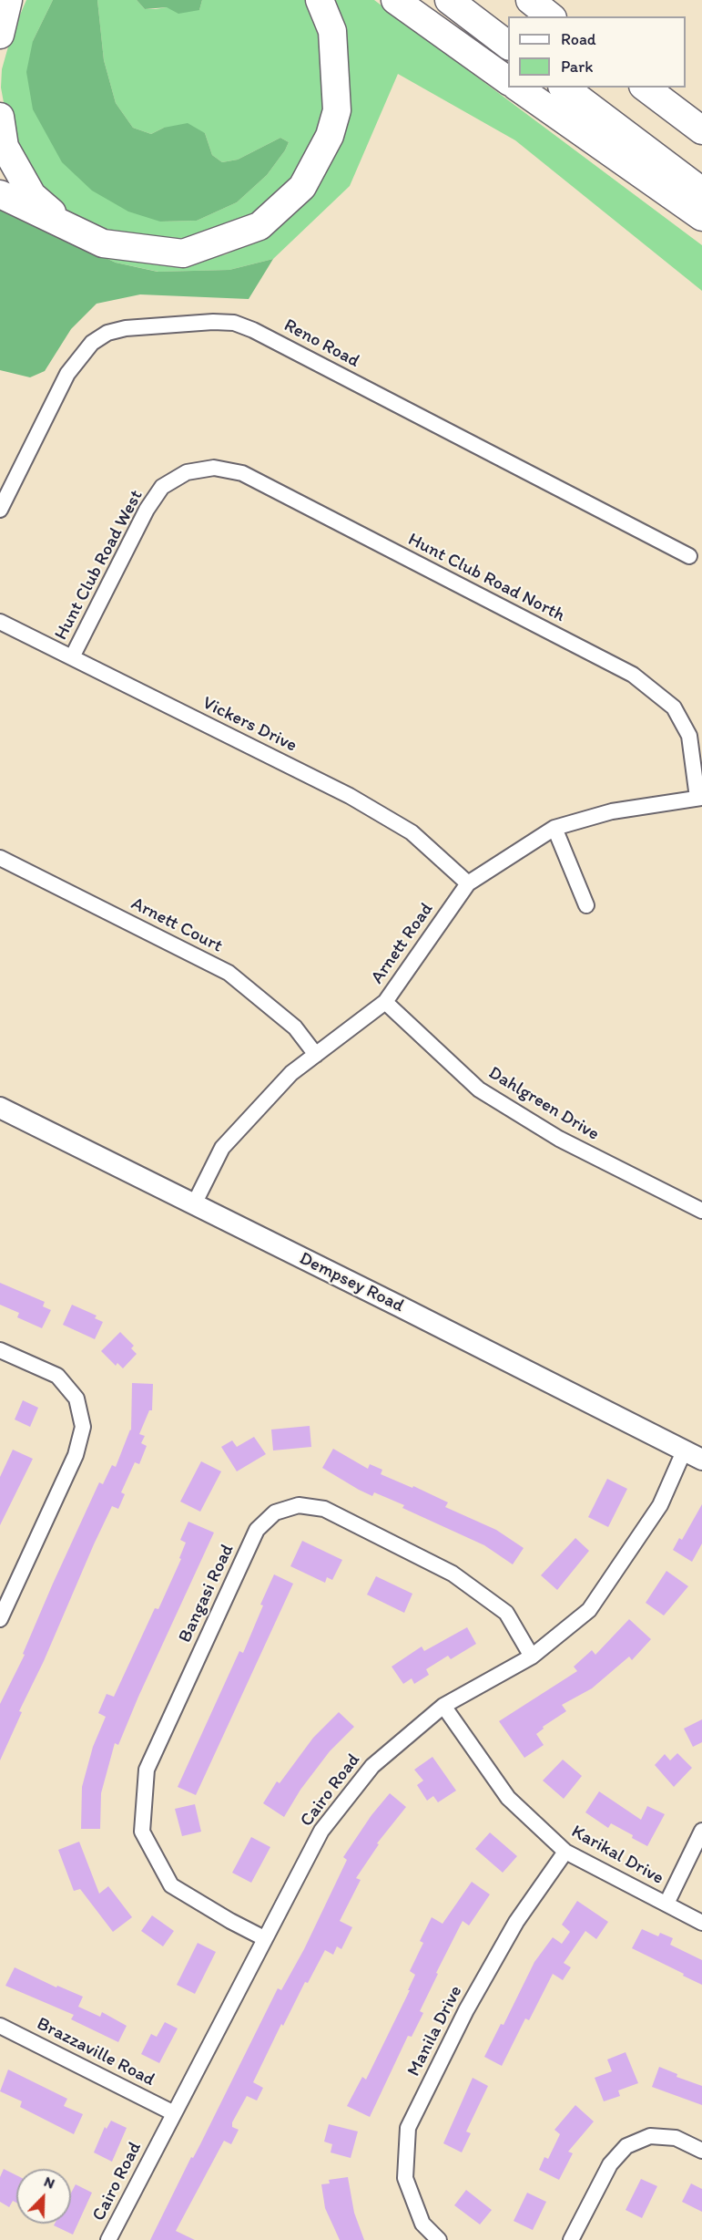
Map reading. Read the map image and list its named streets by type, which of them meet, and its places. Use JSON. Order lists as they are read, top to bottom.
{
  "streets": {
    "main road": ["Dempsey Road"],
    "street": [
      "Reno Road",
      "Hunt Club Road West",
      "Hunt Club Road North",
      "Vickers Drive",
      "Arnett Court",
      "Arnett Road",
      "Dahlgreen Drive",
      "Bangasi Road",
      "Cairo Road",
      "Karikal Drive",
      "Manila Drive",
      "Brazzaville Road"
    ]
  },
  "crossings": [
    ["Hunt Club Road West", "Hunt Club Road North"],
    ["Hunt Club Road West", "Vickers Drive"],
    ["Hunt Club Road North", "Arnett Road"],
    ["Vickers Drive", "Arnett Road"],
    ["Arnett Court", "Arnett Road"],
    ["Arnett Road", "Dahlgreen Drive"],
    ["Arnett Road", "Dempsey Road"],
    ["Dempsey Road", "Cairo Road"],
    ["Bangasi Road", "Cairo Road"],
    ["Cairo Road", "Karikal Drive"],
    ["Cairo Road", "Brazzaville Road"],
    ["Karikal Drive", "Manila Drive"]
  ],
  "legend": ["Road", "Park"],
  "north": "top right"
}
